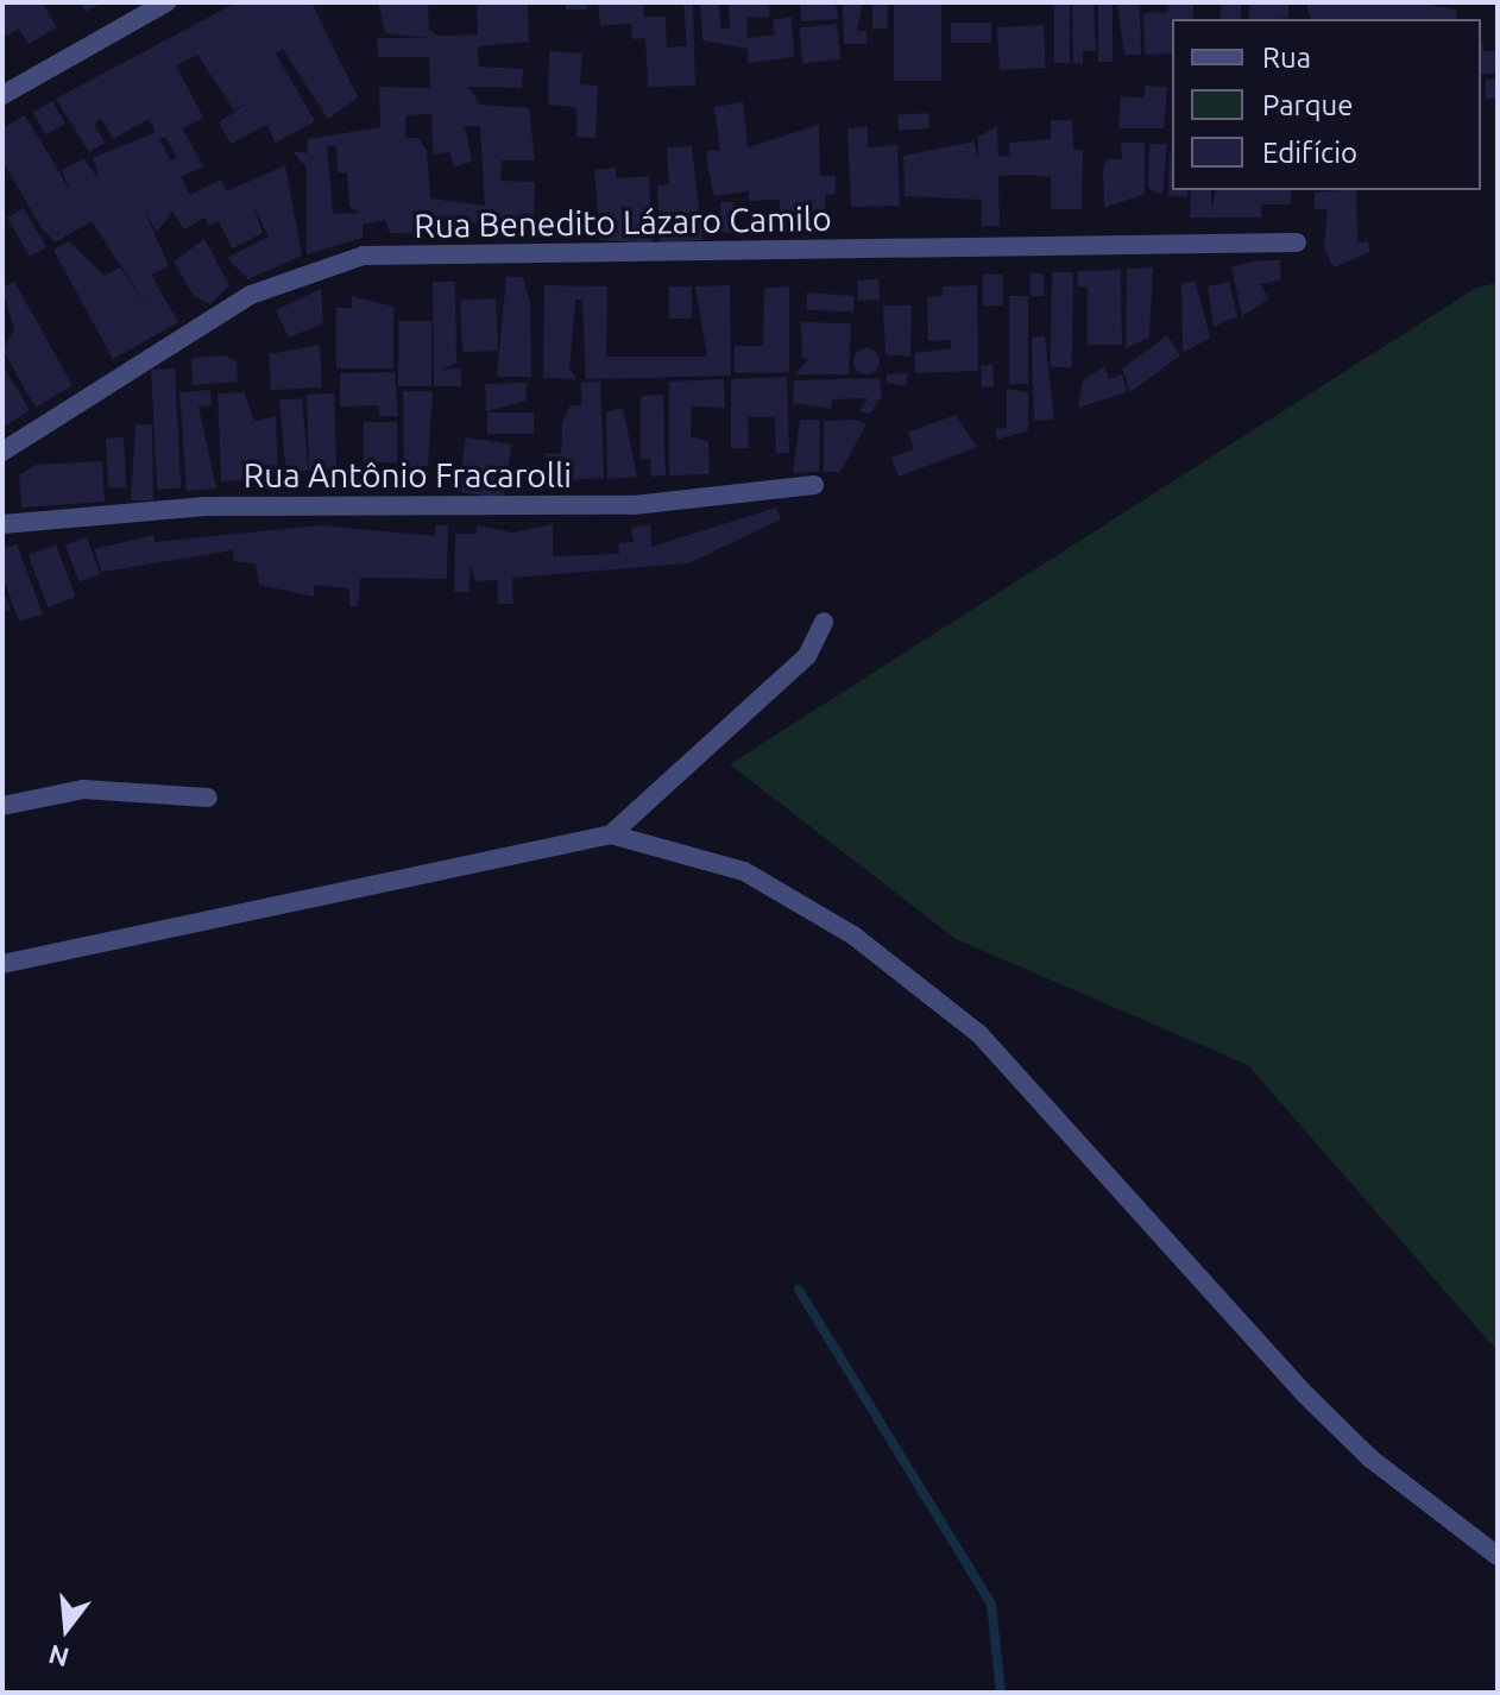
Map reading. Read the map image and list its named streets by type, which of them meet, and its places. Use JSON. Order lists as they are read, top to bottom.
{
  "streets": {
    "street": ["Rua Benedito Lázaro Camilo", "Rua Antônio Fracarolli"]
  },
  "legend": ["Rua", "Parque", "Edifício"],
  "north": "bottom"
}
